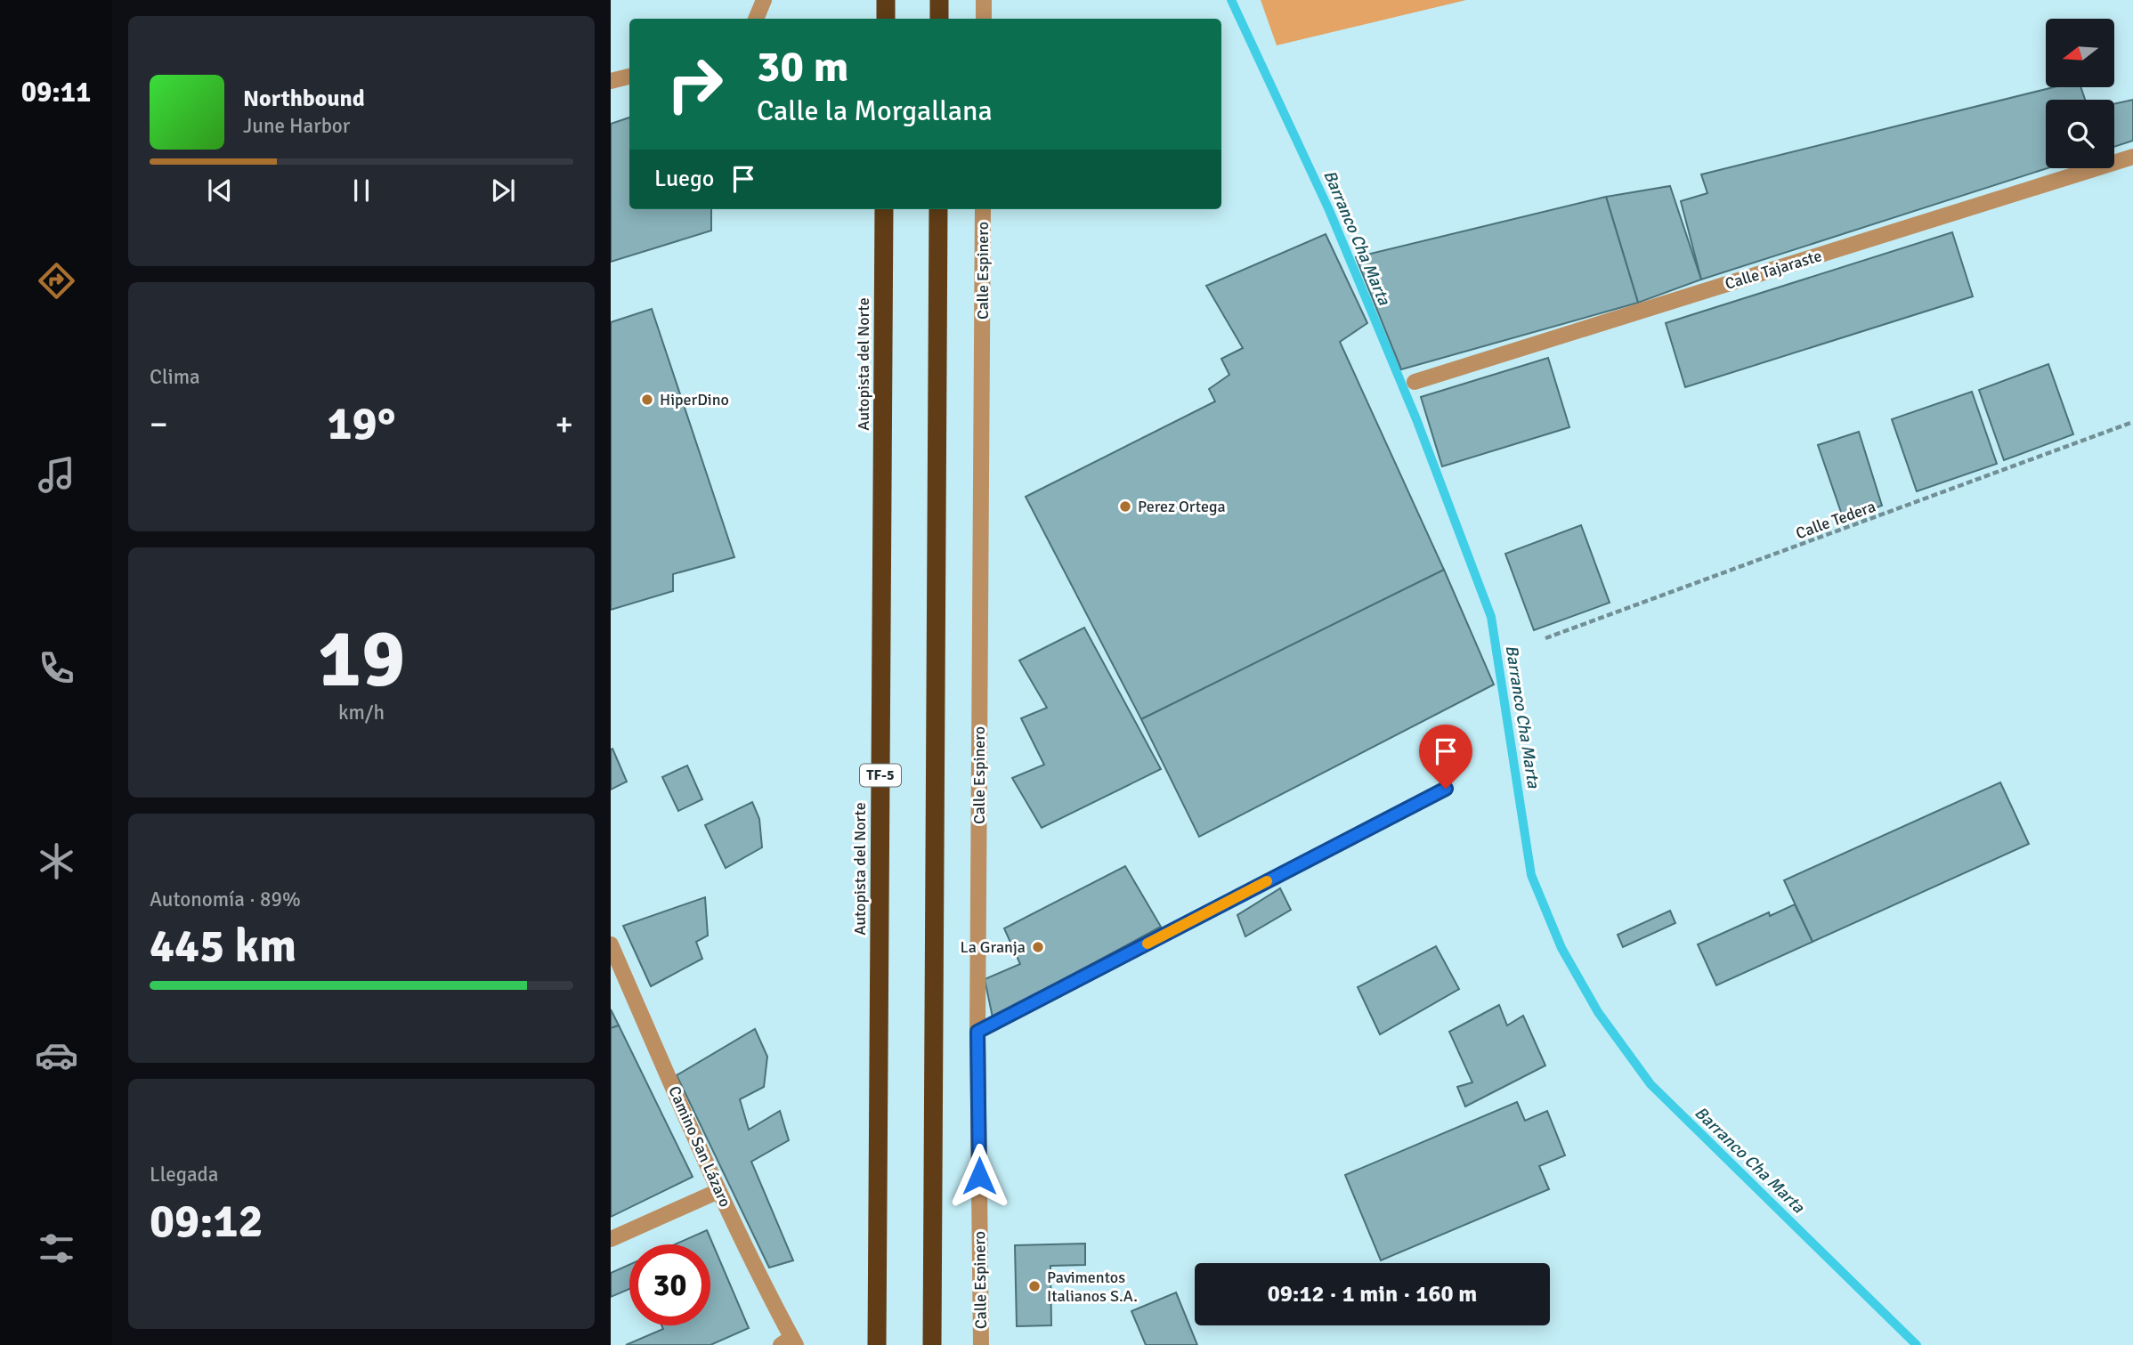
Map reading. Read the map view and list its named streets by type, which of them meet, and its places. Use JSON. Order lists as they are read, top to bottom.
{
  "streets": {
    "highway": ["Autopista del Norte", "TF-5"],
    "street": ["Calle Tajaraste", "Calle Espinero", "Camino San Lázaro"],
    "path": ["Calle Tedera"]
  },
  "water": ["Barranco Cha Marta"],
  "places": [
    "HiperDino",
    "Perez Ortega",
    "La Granja",
    "Pavimentos Italianos S.A."
  ],
  "north": "left",
  "page": {
    "tabs": "09:11",
    "turn": ["30 m", "Calle la Morgallana"],
    "song": ["Northbound", "June Harbor"],
    "then": "Luego",
    "tile": [
      "Clima",
      ["19", "km/h"],
      ["Autonomía · 89%", "445 km"],
      ["Llegada", "09:12"]
    ],
    "heat": ["−", "19°", "+"],
    "limit": "30",
    "trip": "09:12 · 1 min · 160 m"
  }
}
